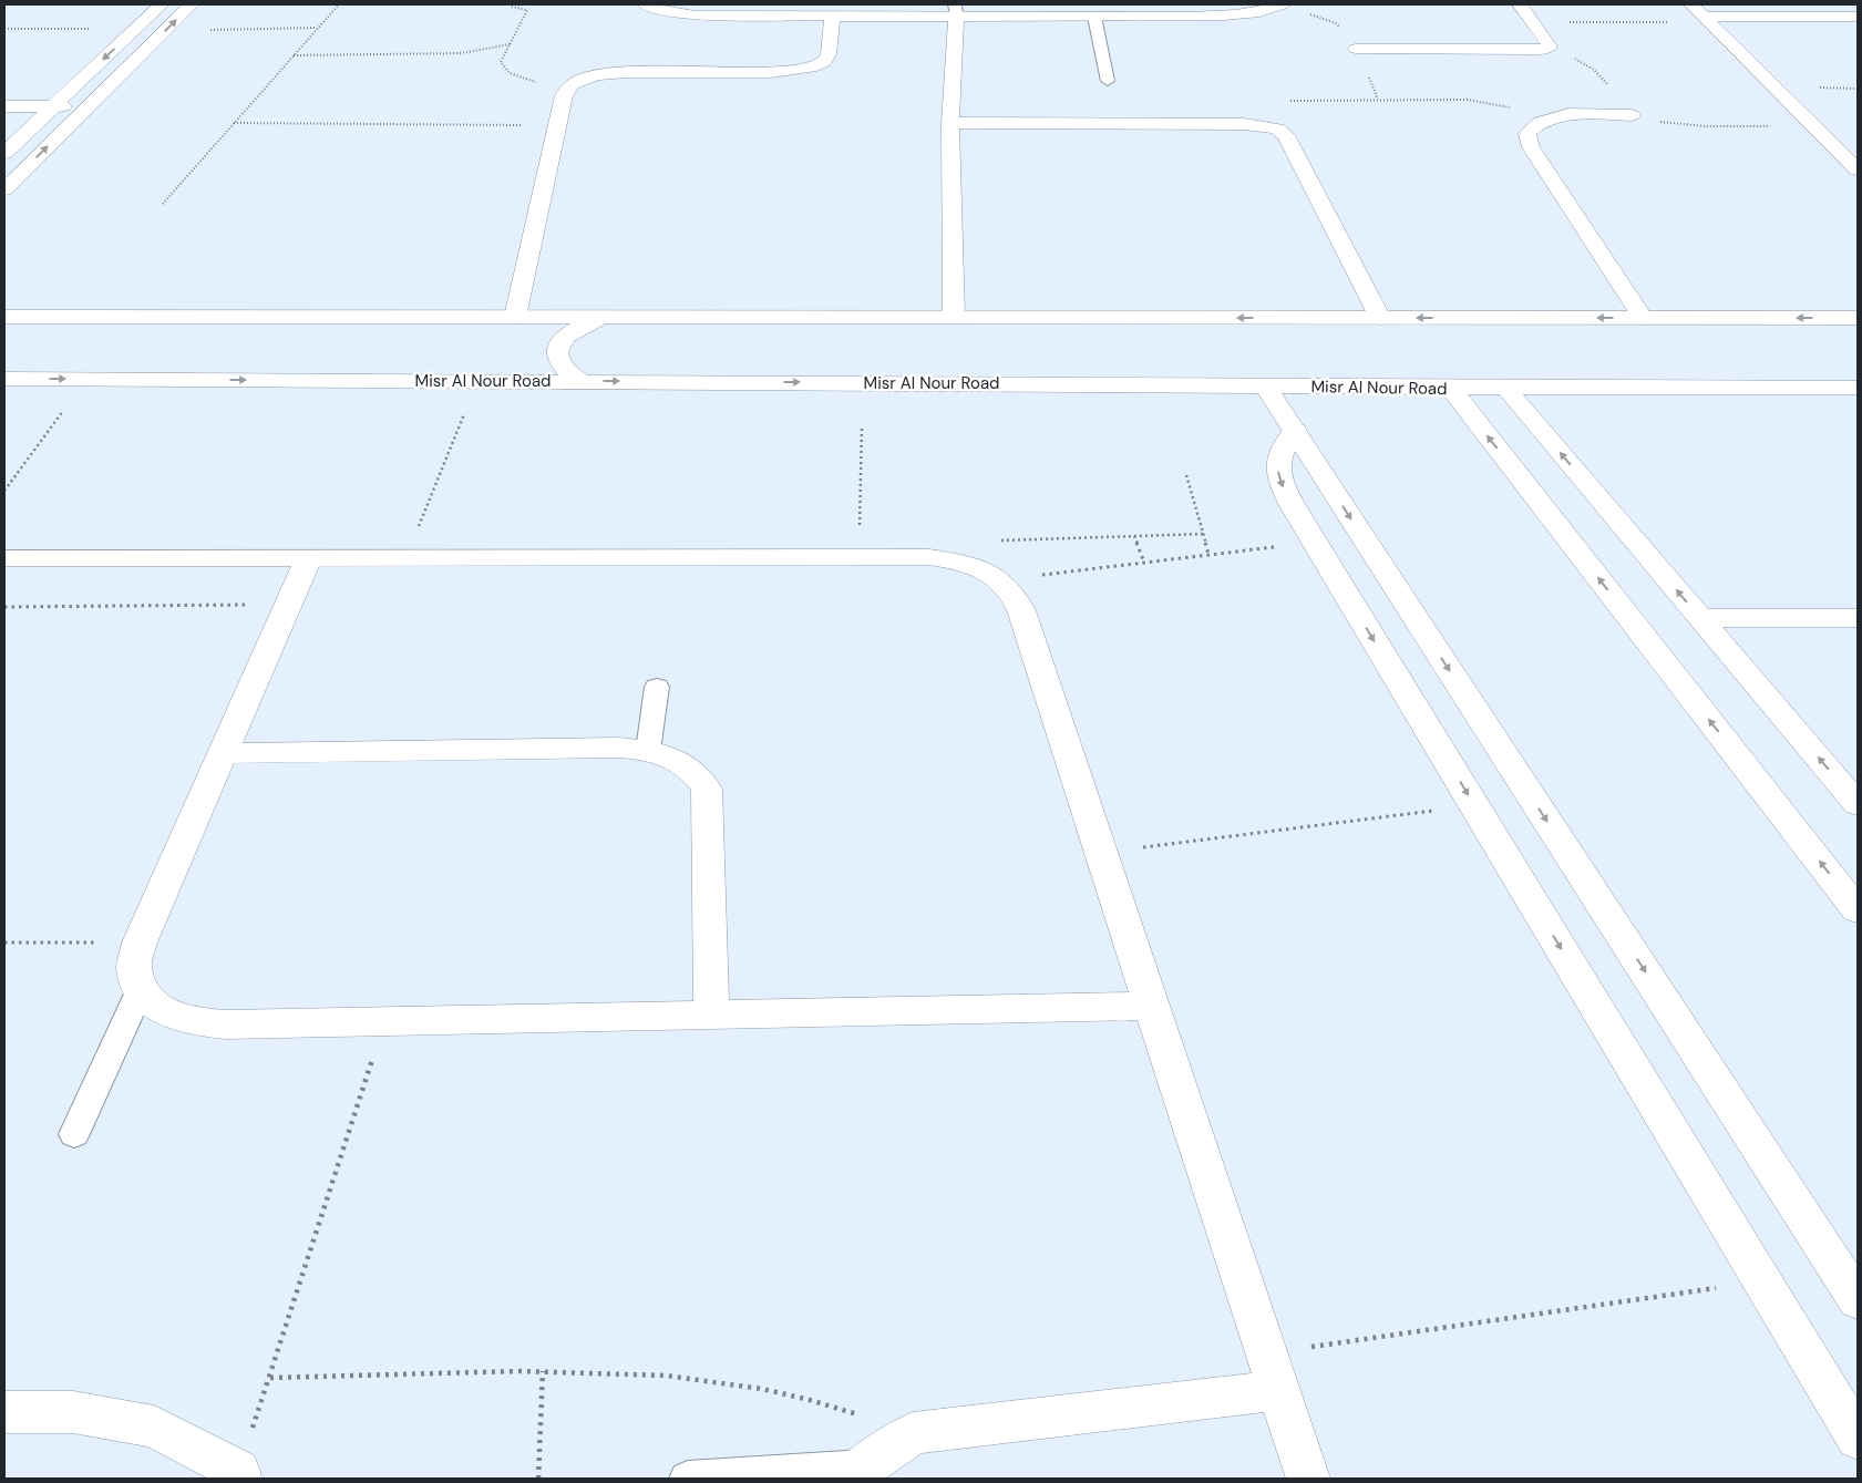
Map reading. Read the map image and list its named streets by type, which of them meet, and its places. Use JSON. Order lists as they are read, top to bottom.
{
  "streets": {
    "street": ["Misr Al Nour Road"]
  }
}
